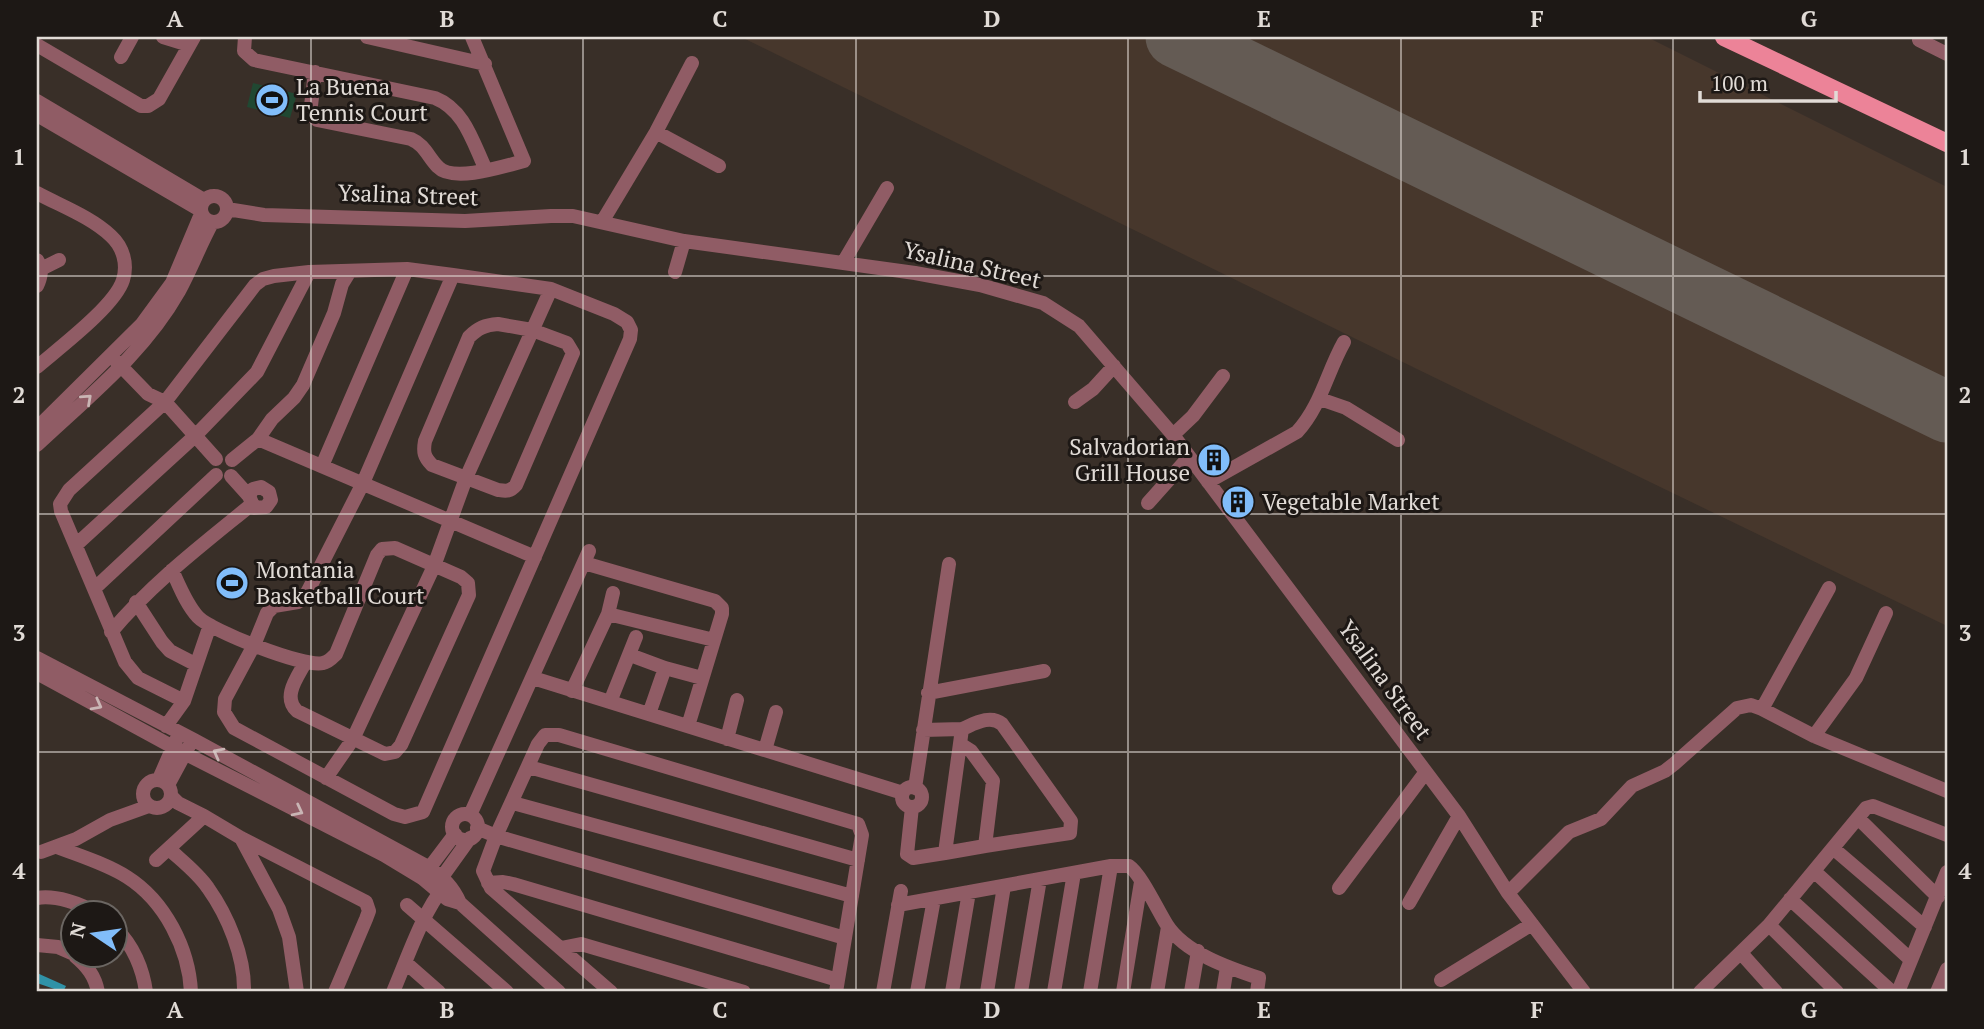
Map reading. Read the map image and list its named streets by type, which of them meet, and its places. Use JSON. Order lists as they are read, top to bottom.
{
  "streets": {
    "street": ["Ysalina Street"]
  },
  "places": {
    "sports": ["La Buena Tennis Court", "Montania Basketball Court"],
    "building": ["Salvadorian Grill House", "Vegetable Market"]
  },
  "scale_bar": "100 m",
  "north": "left",
  "grid": {
    "columns": [
      "A",
      "B",
      "C",
      "D",
      "E",
      "F",
      "G"
    ],
    "rows": [
      "1",
      "2",
      "3",
      "4"
    ]
  }
}
